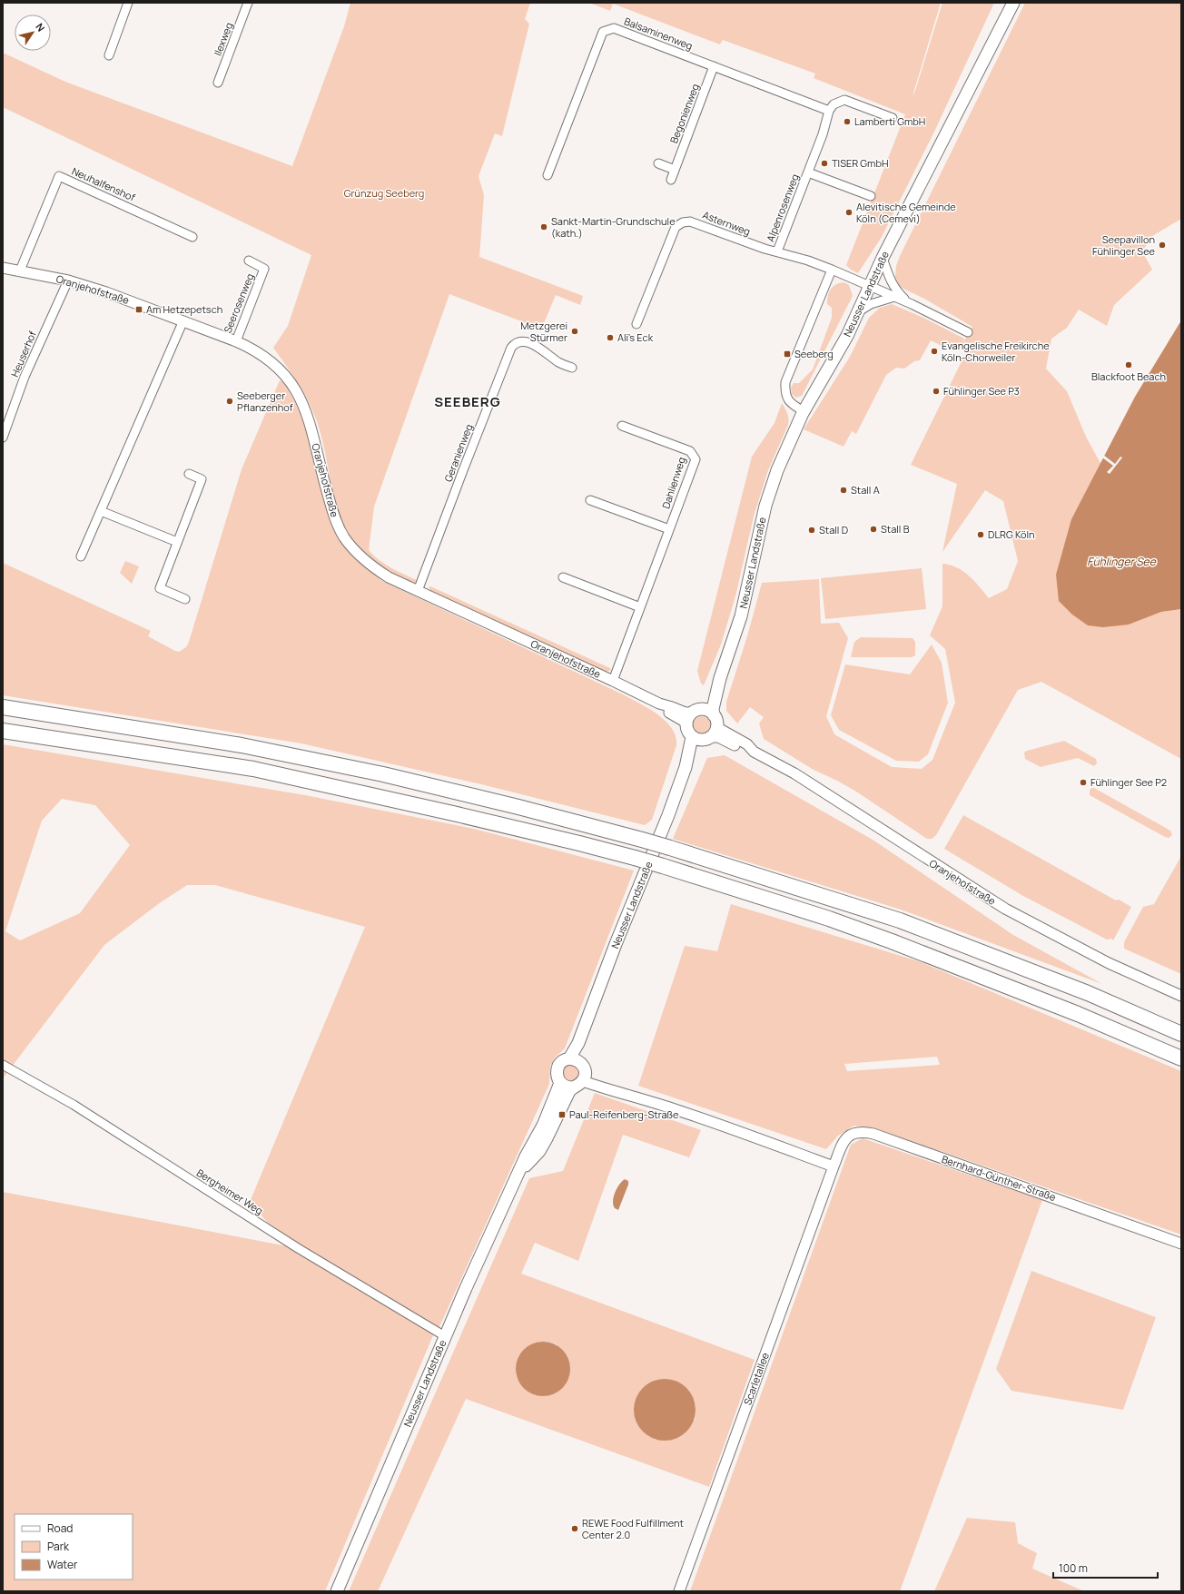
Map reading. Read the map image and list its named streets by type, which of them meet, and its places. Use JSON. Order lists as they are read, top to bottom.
{
  "streets": {
    "main road": ["Neusser Landstraße"],
    "street": [
      "Balsaminenweg",
      "Ilexweg",
      "Begonienweg",
      "Neuhalfenshof",
      "Alpenrosenweg",
      "Asternweg",
      "Oranjehofstraße",
      "Seerosenweg",
      "Heuserhof",
      "Geranienweg",
      "Dahlienweg",
      "Bernhard-Günther-Straße",
      "Bergheimer Weg",
      "Scarletallee"
    ]
  },
  "crossings": [
    ["Balsaminenweg", "Begonienweg"],
    ["Balsaminenweg", "Alpenrosenweg"],
    ["Neuhalfenshof", "Oranjehofstraße"],
    ["Alpenrosenweg", "Asternweg"],
    ["Asternweg", "Neusser Landstraße"],
    ["Oranjehofstraße", "Neusser Landstraße"],
    ["Oranjehofstraße", "Seerosenweg"],
    ["Oranjehofstraße", "Heuserhof"],
    ["Oranjehofstraße", "Geranienweg"],
    ["Oranjehofstraße", "Dahlienweg"],
    ["Neusser Landstraße", "Bergheimer Weg"],
    ["Bernhard-Günther-Straße", "Scarletallee"]
  ],
  "districts": ["SEEBERG"],
  "water": ["Fühlinger See"],
  "parks": ["Grünzug Seeberg"],
  "places": {
    "other": [
      "Lamberti GmbH",
      "TISER GmbH",
      "Alevitische Gemeinde Köln (Cemevi)",
      "Sankt-Martin-Grundschule (kath.)",
      "Seepavillon Fühlinger See",
      "Metzgerei Stürmer",
      "Ali's Eck",
      "Evangelische Freikirche Köln-Chorweiler",
      "Blackfoot Beach",
      "Fühlinger See P3",
      "Seeberger Pflanzenhof",
      "Stall A",
      "Stall B",
      "Stall D",
      "DLRG Köln",
      "Fühlinger See P2",
      "REWE Food Fulfillment Center 2.0"
    ],
    "transit": ["Am Hetzepetsch", "Seeberg", "Paul-Reifenberg-Straße"]
  },
  "legend": ["Road", "Park", "Water"],
  "scale_bar": "100 m",
  "north": "top right"
}
